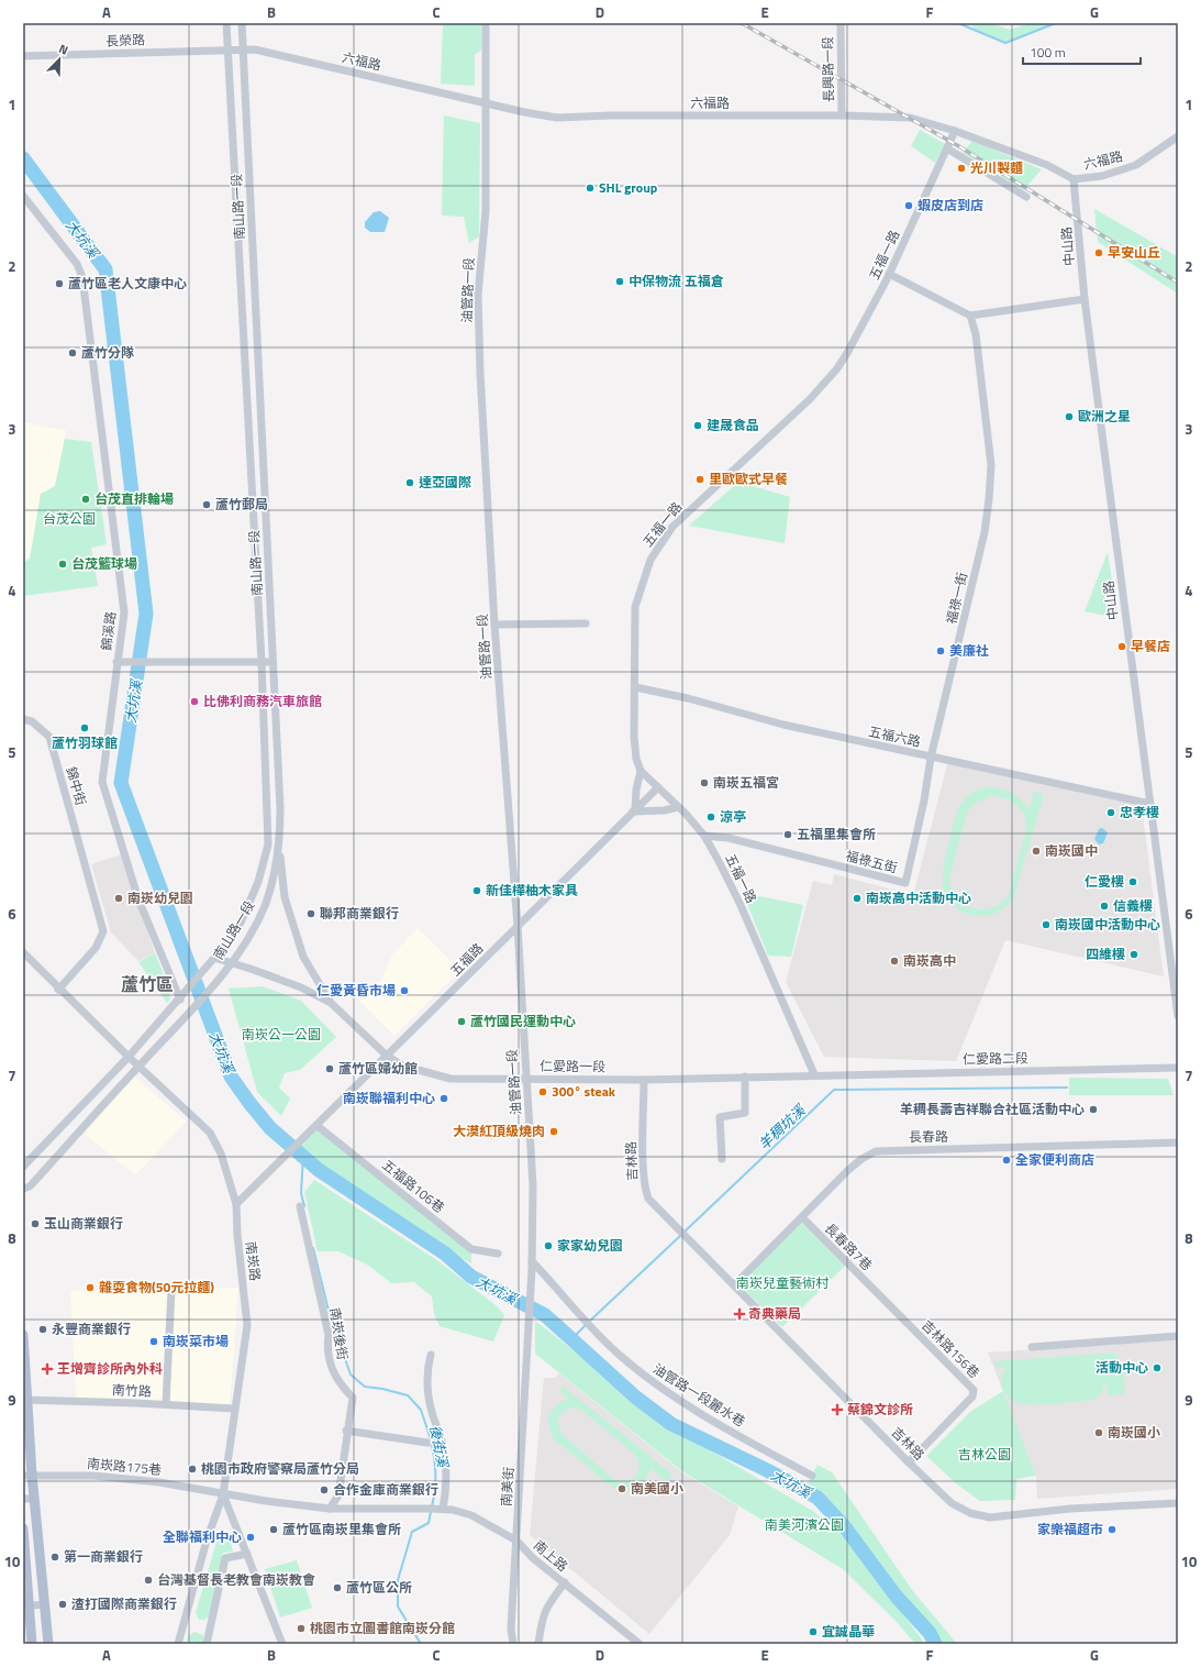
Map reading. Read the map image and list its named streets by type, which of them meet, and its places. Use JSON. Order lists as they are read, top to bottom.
{
  "streets": {
    "street": [
      "長榮路",
      "六福路",
      "長興路一段",
      "南山路一段",
      "中山路",
      "五福一路",
      "油管路一段",
      "福祿一街",
      "錦溪路",
      "五福六路",
      "錦中街",
      "福祿五街",
      "五福路",
      "仁愛路二段",
      "仁愛路一段",
      "長春路",
      "吉林路",
      "五福路106巷",
      "長春路7巷",
      "南崁路",
      "南崁後街",
      "吉林路156巷",
      "南竹路",
      "油管路一段麗水巷",
      "南崁路175巷",
      "南美街",
      "南上路"
    ]
  },
  "crossings": [
    ["長榮路", "六福路"],
    ["長榮路", "南山路一段"],
    ["六福路", "長興路一段"],
    ["六福路", "南山路一段"],
    ["六福路", "中山路"],
    ["六福路", "五福一路"],
    ["六福路", "油管路一段"],
    ["南山路一段", "錦溪路"],
    ["南山路一段", "仁愛路一段"],
    ["南山路一段", "南崁路"],
    ["中山路", "五福六路"],
    ["五福一路", "五福六路"],
    ["五福一路", "福祿五街"],
    ["五福一路", "五福路"],
    ["五福一路", "仁愛路二段"],
    ["五福一路", "仁愛路一段"],
    ["油管路一段", "五福路"],
    ["油管路一段", "仁愛路一段"],
    ["油管路一段", "油管路一段麗水巷"],
    ["油管路一段", "南美街"],
    ["福祿一街", "五福六路"],
    ["福祿一街", "福祿五街"],
    ["錦中街", "南崁路"],
    ["五福路", "仁愛路一段"],
    ["五福路", "五福路106巷"],
    ["五福路", "南崁路"],
    ["仁愛路二段", "仁愛路一段"],
    ["仁愛路一段", "吉林路"],
    ["長春路", "吉林路"],
    ["長春路", "長春路7巷"],
    ["吉林路", "吉林路156巷"],
    ["長春路7巷", "吉林路156巷"],
    ["南崁路", "南竹路"],
    ["南崁路", "南崁路175巷"],
    ["南崁路", "南上路"],
    ["南崁後街", "南上路"],
    ["南崁路175巷", "南上路"],
    ["南美街", "南上路"]
  ],
  "districts": ["蘆竹區"],
  "water": ["大坑溪", "羊稠坑溪", "後街溪"],
  "parks": [
    "台茂公園",
    "南崁公一公園",
    "南崁兒童藝術村",
    "吉林公園",
    "南美河濱公園"
  ],
  "places": {
    "other": [
      "光川製麵",
      "SHL group",
      "蝦皮店到店",
      "早安山丘",
      "中保物流 五福倉",
      "蘆竹區老人文康中心",
      "蘆竹分隊",
      "歐洲之星",
      "建晟食品",
      "里歐歐式早餐",
      "達亞國際",
      "台茂直排輪場",
      "蘆竹郵局",
      "台茂籃球場",
      "早餐店",
      "美廉社",
      "比佛利商務汽車旅館",
      "蘆竹羽球館",
      "南崁五福宮",
      "忠孝樓",
      "涼亭",
      "五福里集會所",
      "南崁國中",
      "仁愛樓",
      "新佳樺柚木家具",
      "南崁幼兒園",
      "南崁高中活動中心",
      "信義樓",
      "聯邦商業銀行",
      "南崁國中活動中心",
      "四維樓",
      "南崁高中",
      "仁愛黃昏市場",
      "蘆竹國民運動中心",
      "蘆竹區婦幼館",
      "300° steak",
      "南崁聯福利中心",
      "羊稠長壽吉祥聯合社區活動中心",
      "大漠紅頂級燒肉",
      "全家便利商店",
      "玉山商業銀行",
      "家家幼兒園",
      "雜耍食物(50元拉麵)",
      "永豐商業銀行",
      "南崁菜市場",
      "活動中心",
      "南崁國小",
      "桃園市政府警察局蘆竹分局",
      "南美國小",
      "合作金庫商業銀行",
      "蘆竹區南崁里集會所",
      "家樂福超市",
      "全聯福利中心",
      "第一商業銀行",
      "台灣基督長老教會南崁教會",
      "蘆竹區公所",
      "渣打國際商業銀行",
      "桃園市立圖書館南崁分館",
      "宜誠晶華"
    ],
    "health": ["奇典藥局", "王增齊診所內外科", "蔡錦文診所"]
  },
  "scale_bar": "100 m",
  "north": "top right",
  "grid": {
    "columns": [
      "A",
      "B",
      "C",
      "D",
      "E",
      "F",
      "G"
    ],
    "rows": [
      "1",
      "2",
      "3",
      "4",
      "5",
      "6",
      "7",
      "8",
      "9",
      "10"
    ]
  }
}
